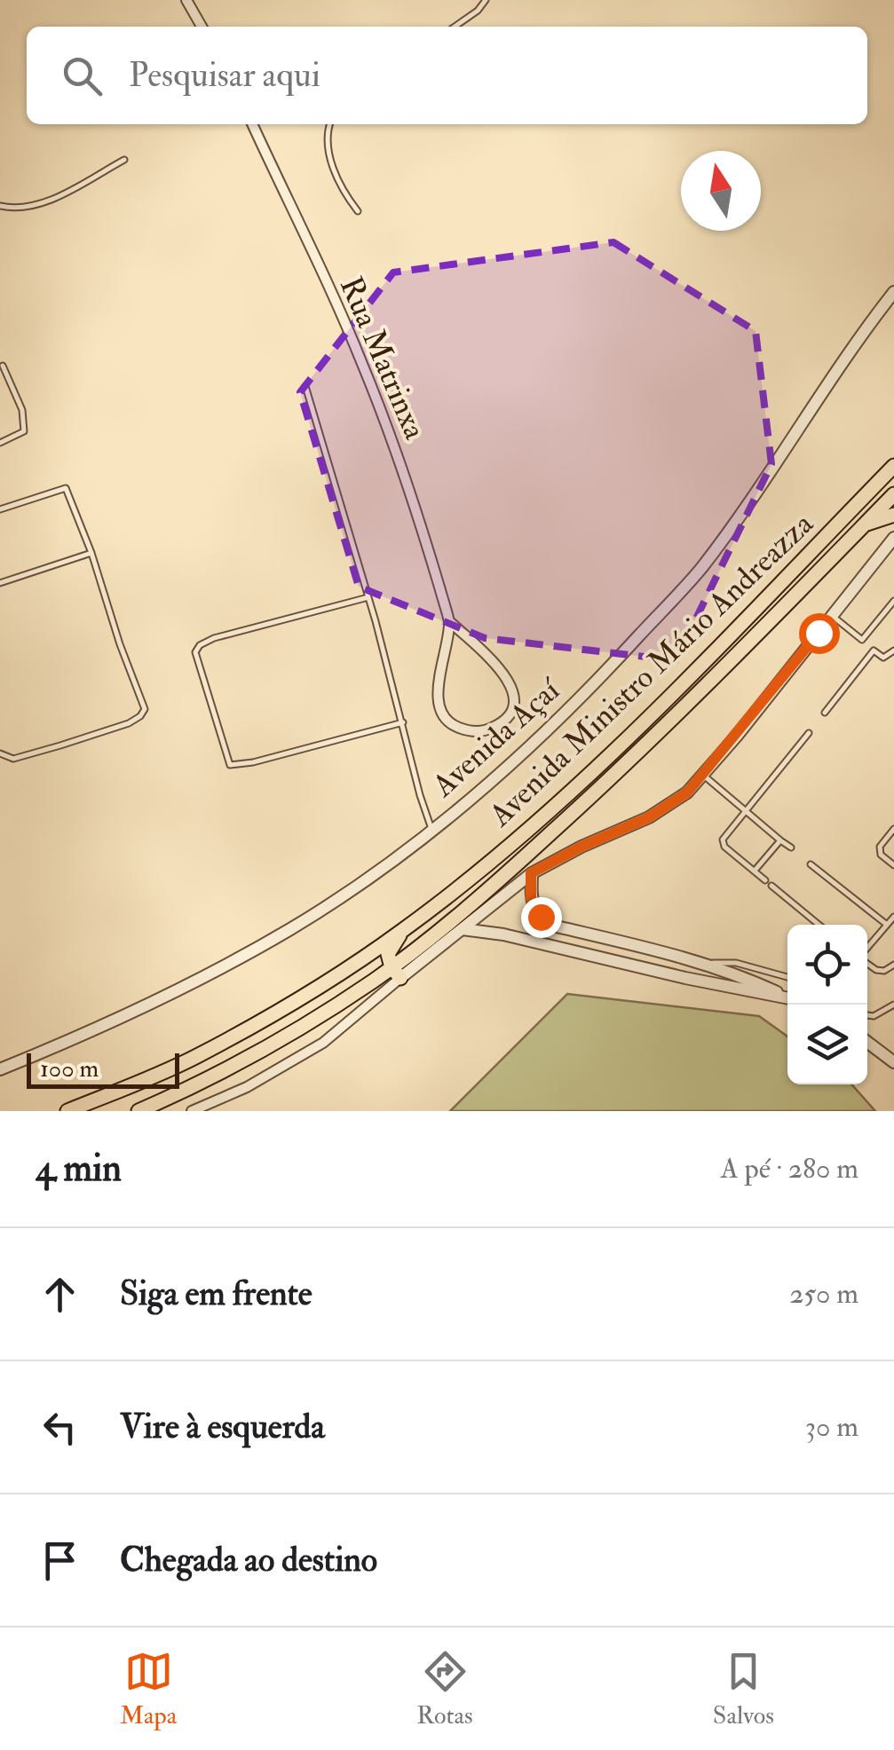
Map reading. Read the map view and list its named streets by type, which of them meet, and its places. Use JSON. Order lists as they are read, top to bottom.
{
  "streets": {
    "main road": ["Avenida Ministro Mário Andreazza"],
    "street": ["Rua Matrinxa", "Avenida Açaí"]
  },
  "scale_bar": "100 m",
  "north": "top",
  "page": {
    "search": "Pesquisar aqui",
    "scale": "100 m",
    "heading": ["4 min", "A pé · 280 m"],
    "list": [
      ["Siga em frente", "250 m"],
      ["Vire à esquerda", "30 m"],
      "Chegada ao destino"
    ],
    "nav": ["Mapa", "Rotas", "Salvos"]
  }
}
